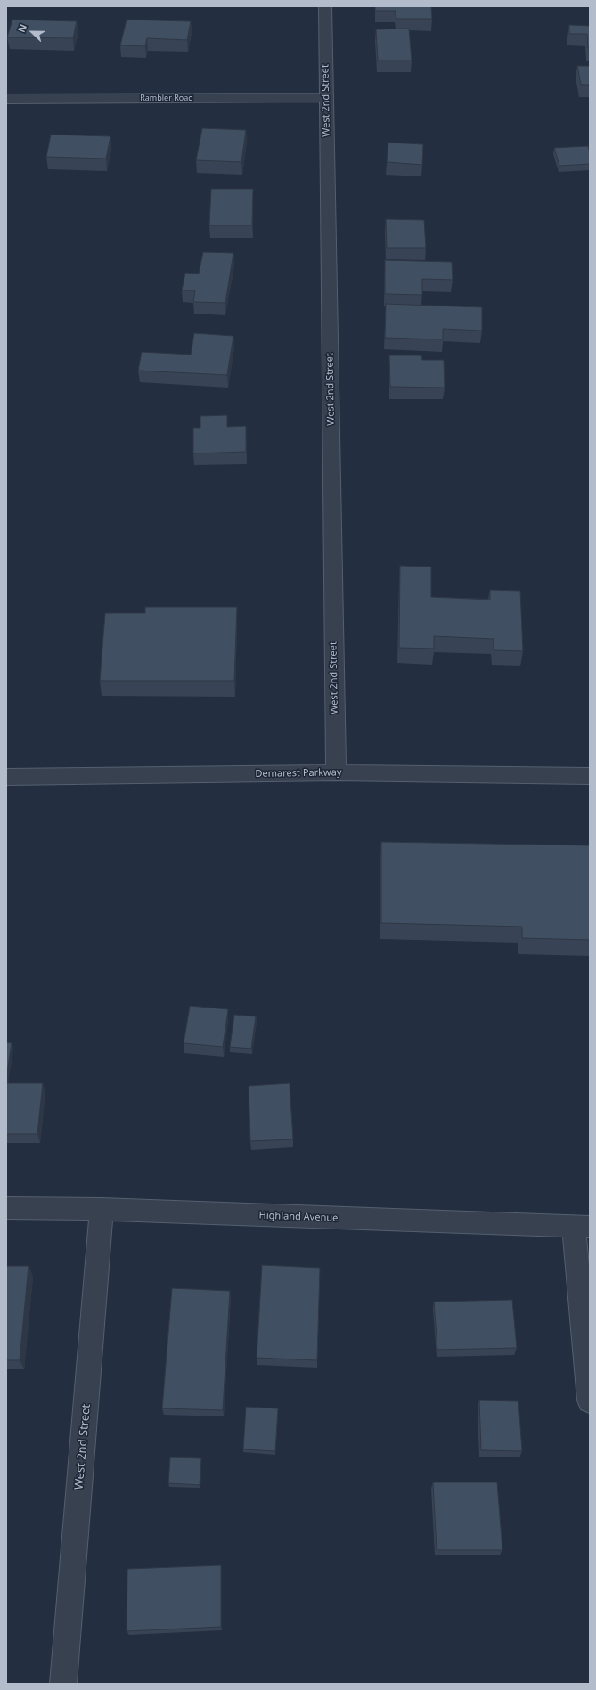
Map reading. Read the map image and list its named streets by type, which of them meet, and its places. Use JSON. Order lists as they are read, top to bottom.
{
  "streets": {
    "street": [
      "Rambler Road",
      "West 2nd Street",
      "Demarest Parkway",
      "Highland Avenue"
    ]
  },
  "crossings": [
    ["Rambler Road", "West 2nd Street"],
    ["West 2nd Street", "Demarest Parkway"],
    ["West 2nd Street", "Highland Avenue"]
  ],
  "north": "left"
}
